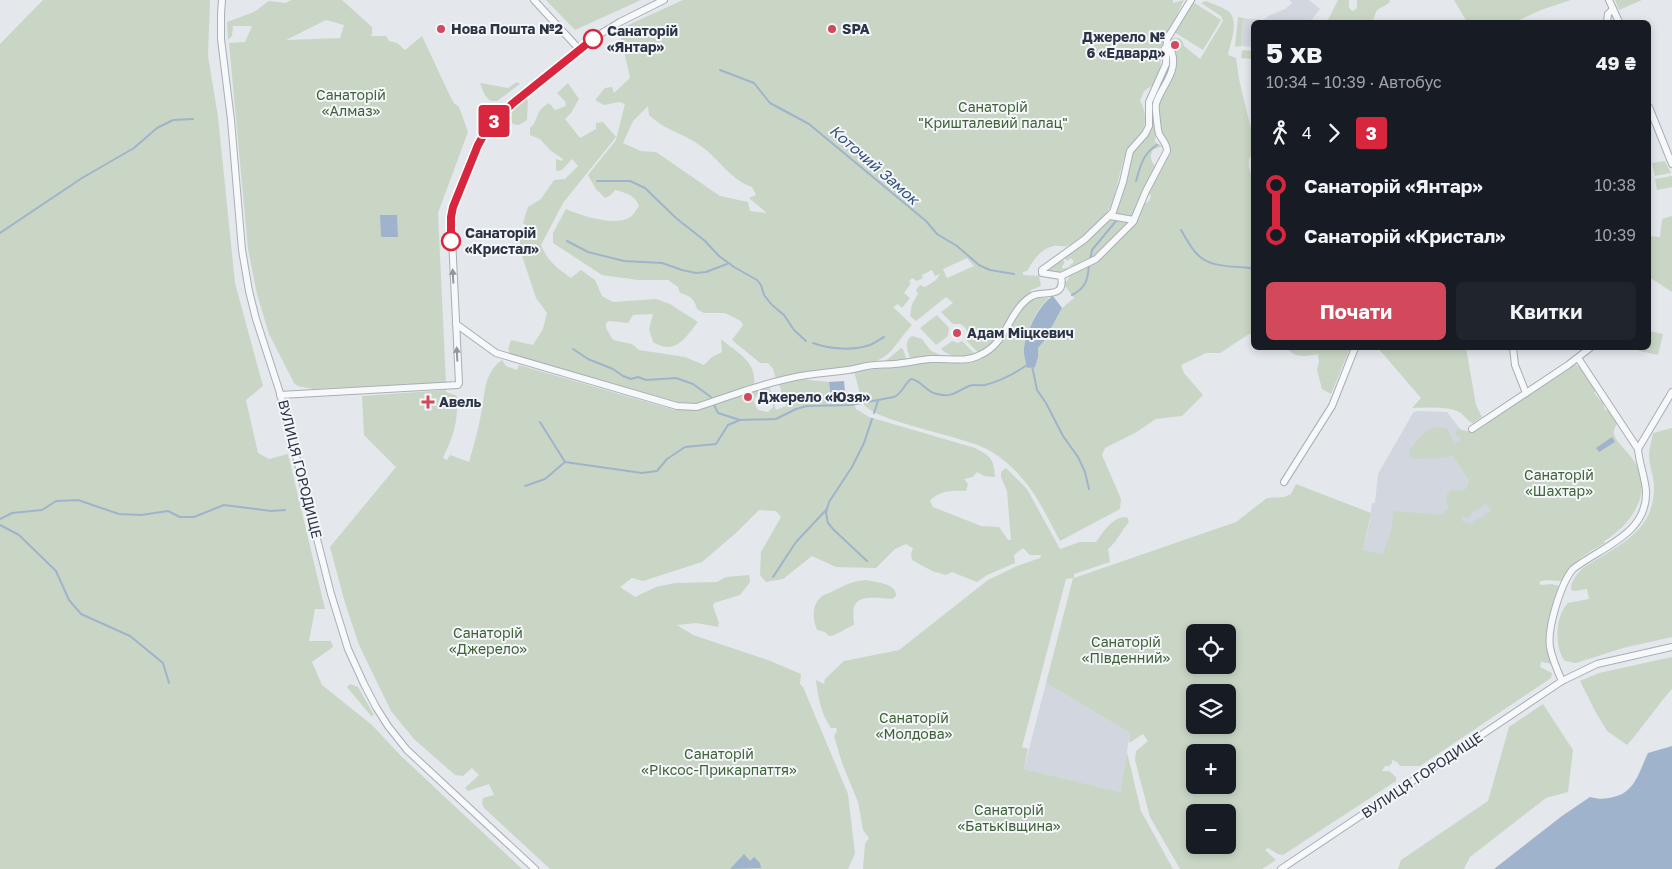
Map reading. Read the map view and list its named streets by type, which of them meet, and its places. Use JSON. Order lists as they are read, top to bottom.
{
  "streets": {
    "street": ["ВУЛИЦЯ ГОРОДИЩЕ"]
  },
  "water": ["Коточий Замок"],
  "parks": [
    "Санаторій «Алмаз»",
    "Санаторій \"Кришталевий палац\"",
    "Санаторій «Шахтар»",
    "Санаторій «Джерело»",
    "Санаторій «Південний»",
    "Санаторій «Молдова»",
    "Санаторій «Ріксос-Прикарпаття»",
    "Санаторій «Батьківщина»"
  ],
  "places": {
    "other": [
      "Нова Пошта №2",
      "SPA",
      "Санаторій «Янтар»",
      "Джерело № 6 «Едвард»",
      "Санаторій «Кристал»",
      "Адам Міцкевич",
      "Джерело «Юзя»"
    ],
    "health": ["Авель"]
  },
  "lines": ["bus line 3"],
  "page": {
    "on_map": "3",
    "heading": ["5 хв", "10:34 – 10:39 · Автобус", "49 ₴"],
    "legs": ["4", "3"],
    "list": [
      {
        "name": "Санаторій «Янтар»",
        "value": "10:38"
      },
      {
        "name": "Санаторій «Кристал»",
        "value": "10:39"
      }
    ],
    "buttons": ["Почати", "Квитки"],
    "map_buttons": ["+", "−"]
  }
}
